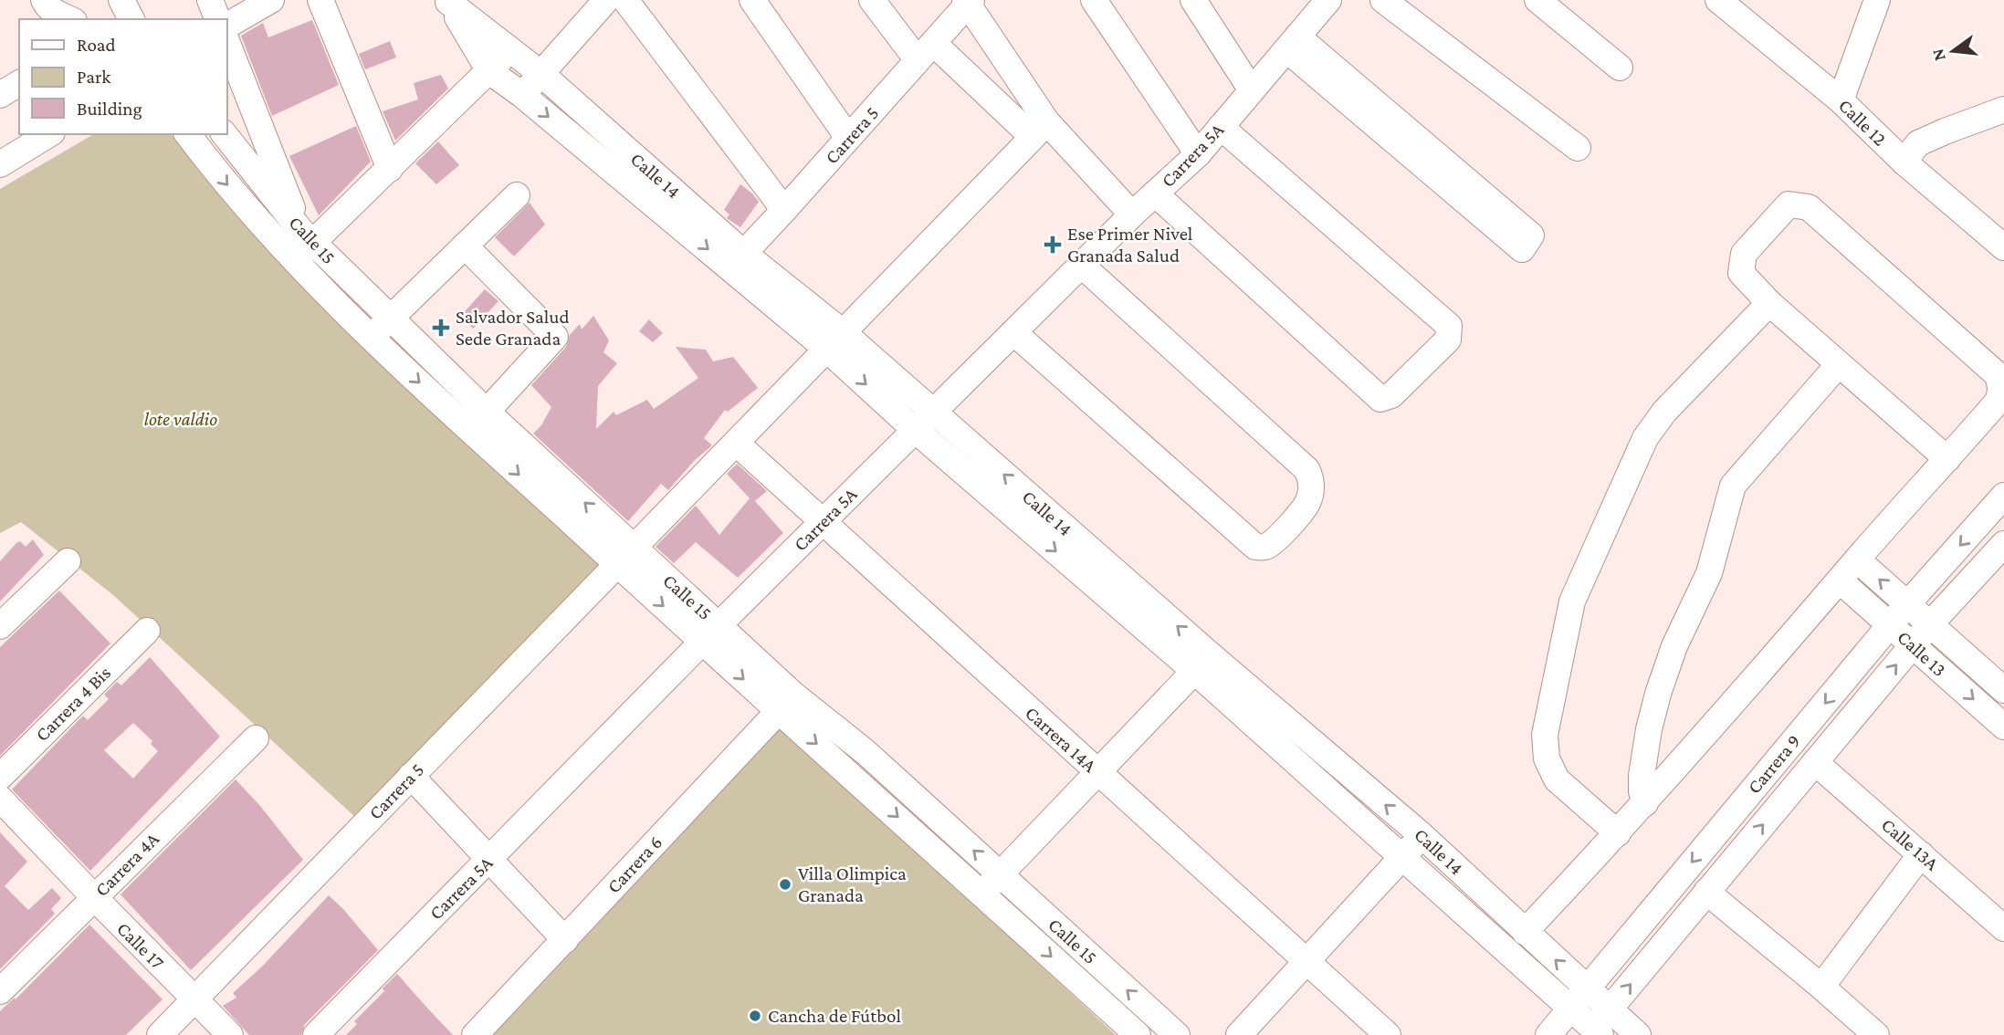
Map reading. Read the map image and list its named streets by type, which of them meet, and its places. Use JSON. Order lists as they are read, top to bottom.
{
  "streets": {
    "street": [
      "Calle 12",
      "Carrera 5",
      "Carrera 5A",
      "Calle 14",
      "Calle 15",
      "Calle 13",
      "Carrera 4 Bis",
      "Carrera 14A",
      "Carrera 9",
      "Calle 13A",
      "Carrera 4A",
      "Carrera 6",
      "Calle 17"
    ]
  },
  "crossings": [
    ["Carrera 5", "Calle 14"],
    ["Carrera 5", "Calle 15"],
    ["Carrera 5", "Carrera 14A"],
    ["Carrera 5", "Calle 17"],
    ["Carrera 5A", "Calle 14"],
    ["Carrera 5A", "Calle 15"],
    ["Carrera 5A", "Carrera 14A"],
    ["Calle 14", "Carrera 9"],
    ["Calle 15", "Carrera 6"],
    ["Calle 13", "Carrera 9"],
    ["Carrera 9", "Calle 13A"],
    ["Carrera 4A", "Calle 17"]
  ],
  "parks": ["lote valdio"],
  "places": {
    "health": ["Ese Primer Nivel Granada Salud", "Salvador Salud Sede Granada"],
    "other": ["Villa Olimpica Granada", "Cancha de Fútbol"]
  },
  "legend": ["Road", "Park", "Building"],
  "north": "left"
}
